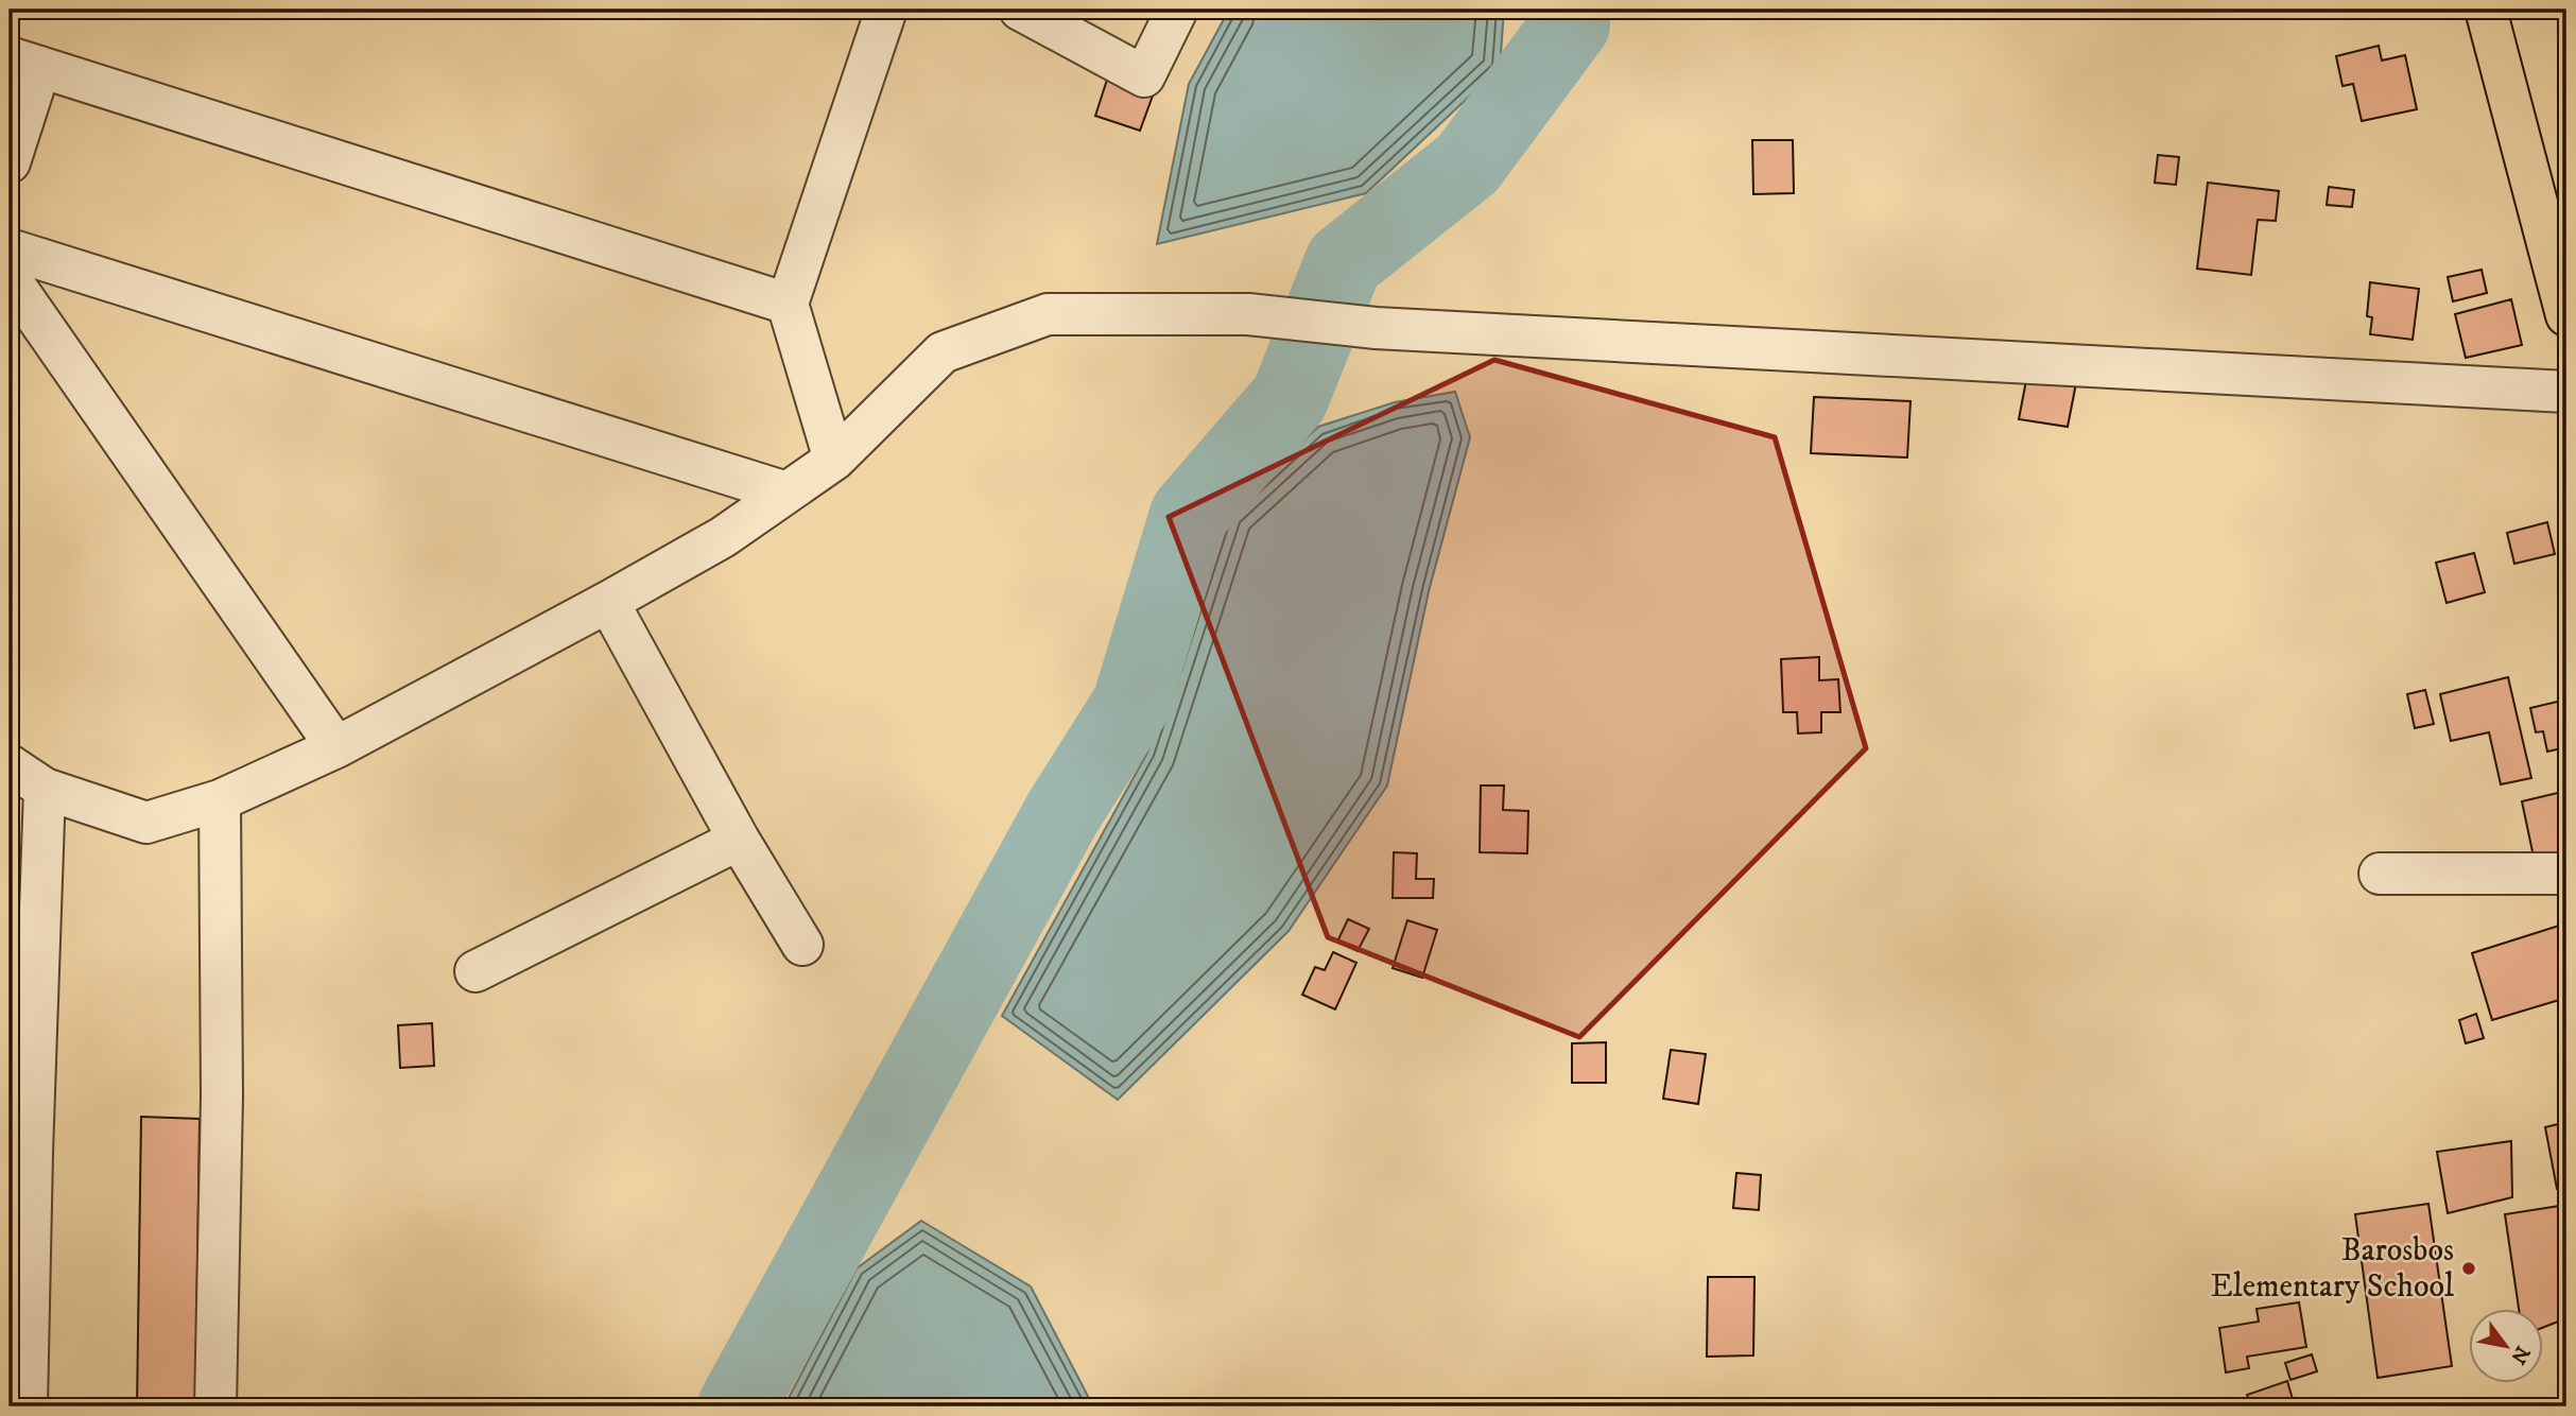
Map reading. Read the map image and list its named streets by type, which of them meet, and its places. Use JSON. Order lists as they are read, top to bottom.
{
  "places": ["Barosbos Elementary School"],
  "north": "bottom right"
}
